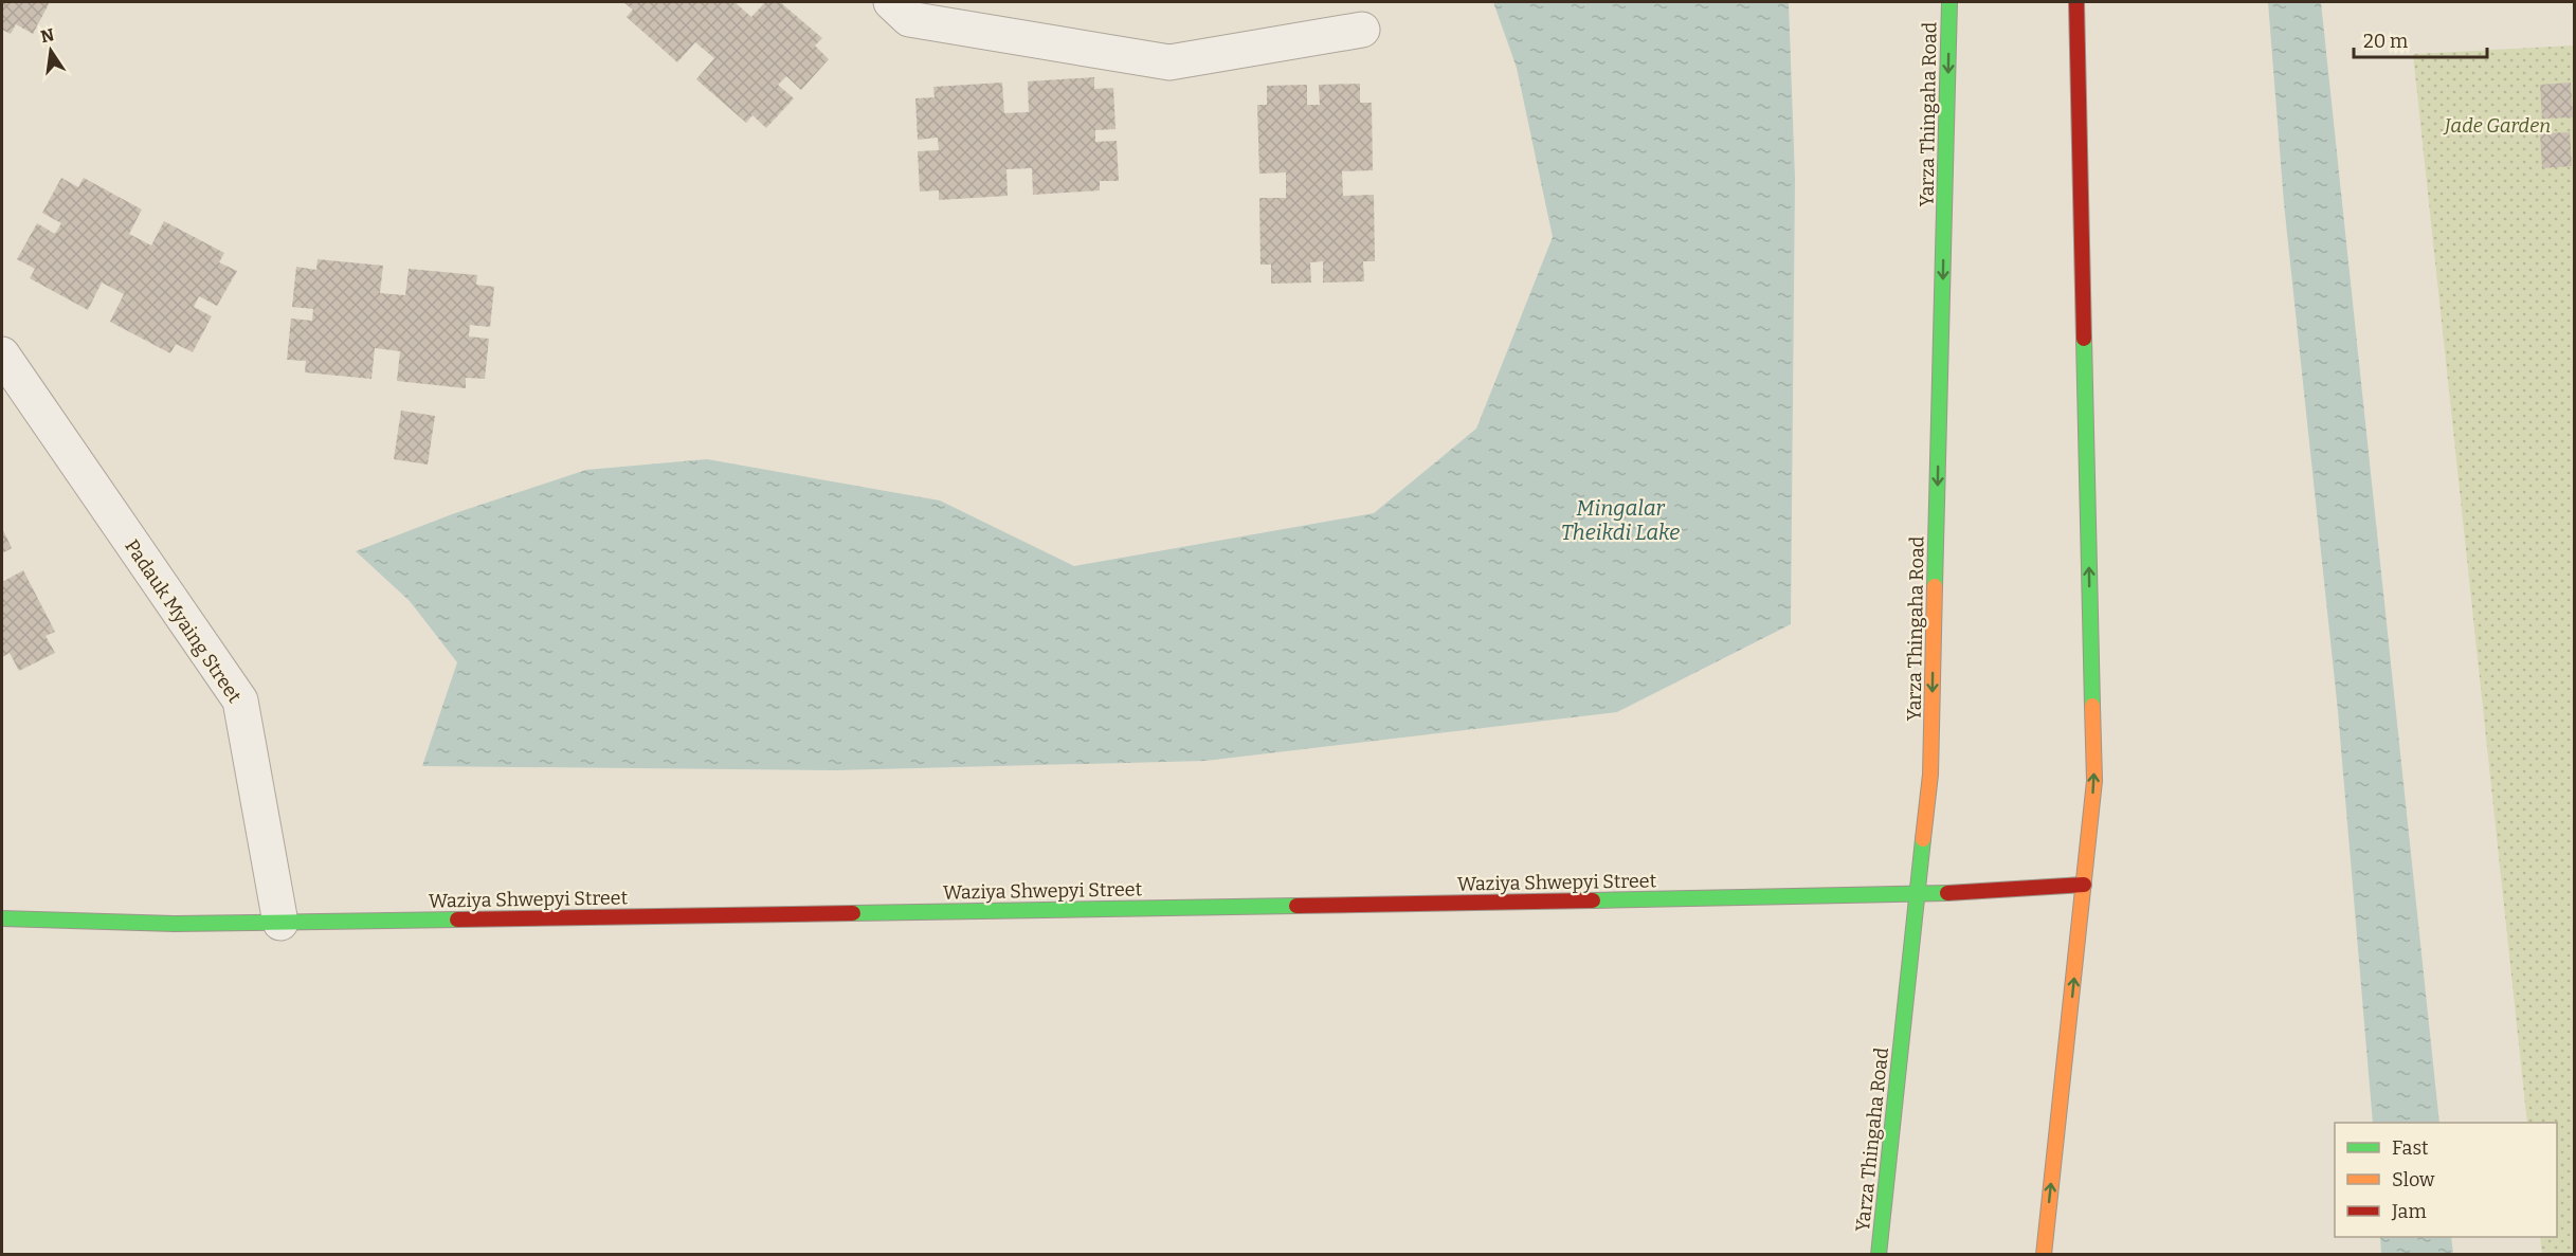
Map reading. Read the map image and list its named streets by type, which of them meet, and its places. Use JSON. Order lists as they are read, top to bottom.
{
  "streets": {
    "main road": ["Yarza Thingaha Road", "Waziya Shwepyi Street"],
    "street": ["Padauk Myaing Street"]
  },
  "crossings": [
    ["Yarza Thingaha Road", "Waziya Shwepyi Street"],
    ["Padauk Myaing Street", "Waziya Shwepyi Street"]
  ],
  "one_way": ["Yarza Thingaha Road"],
  "water": ["Mingalar Theikdi Lake"],
  "parks": ["Jade Garden"],
  "legend": ["Fast", "Slow", "Jam"],
  "scale_bar": "20 m",
  "north": "top"
}
